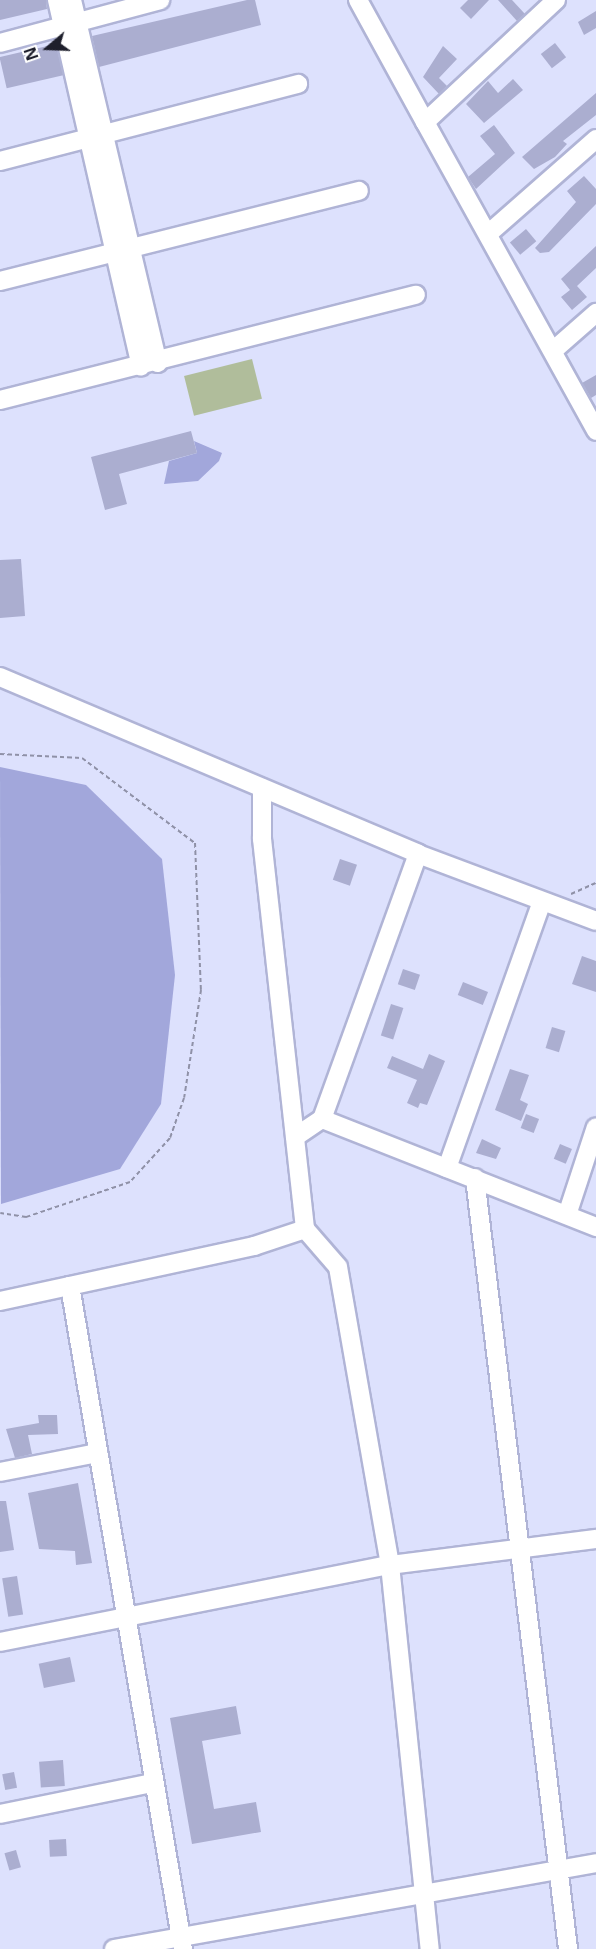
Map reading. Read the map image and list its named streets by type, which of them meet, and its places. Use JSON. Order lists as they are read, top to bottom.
{
  "north": "left"
}
